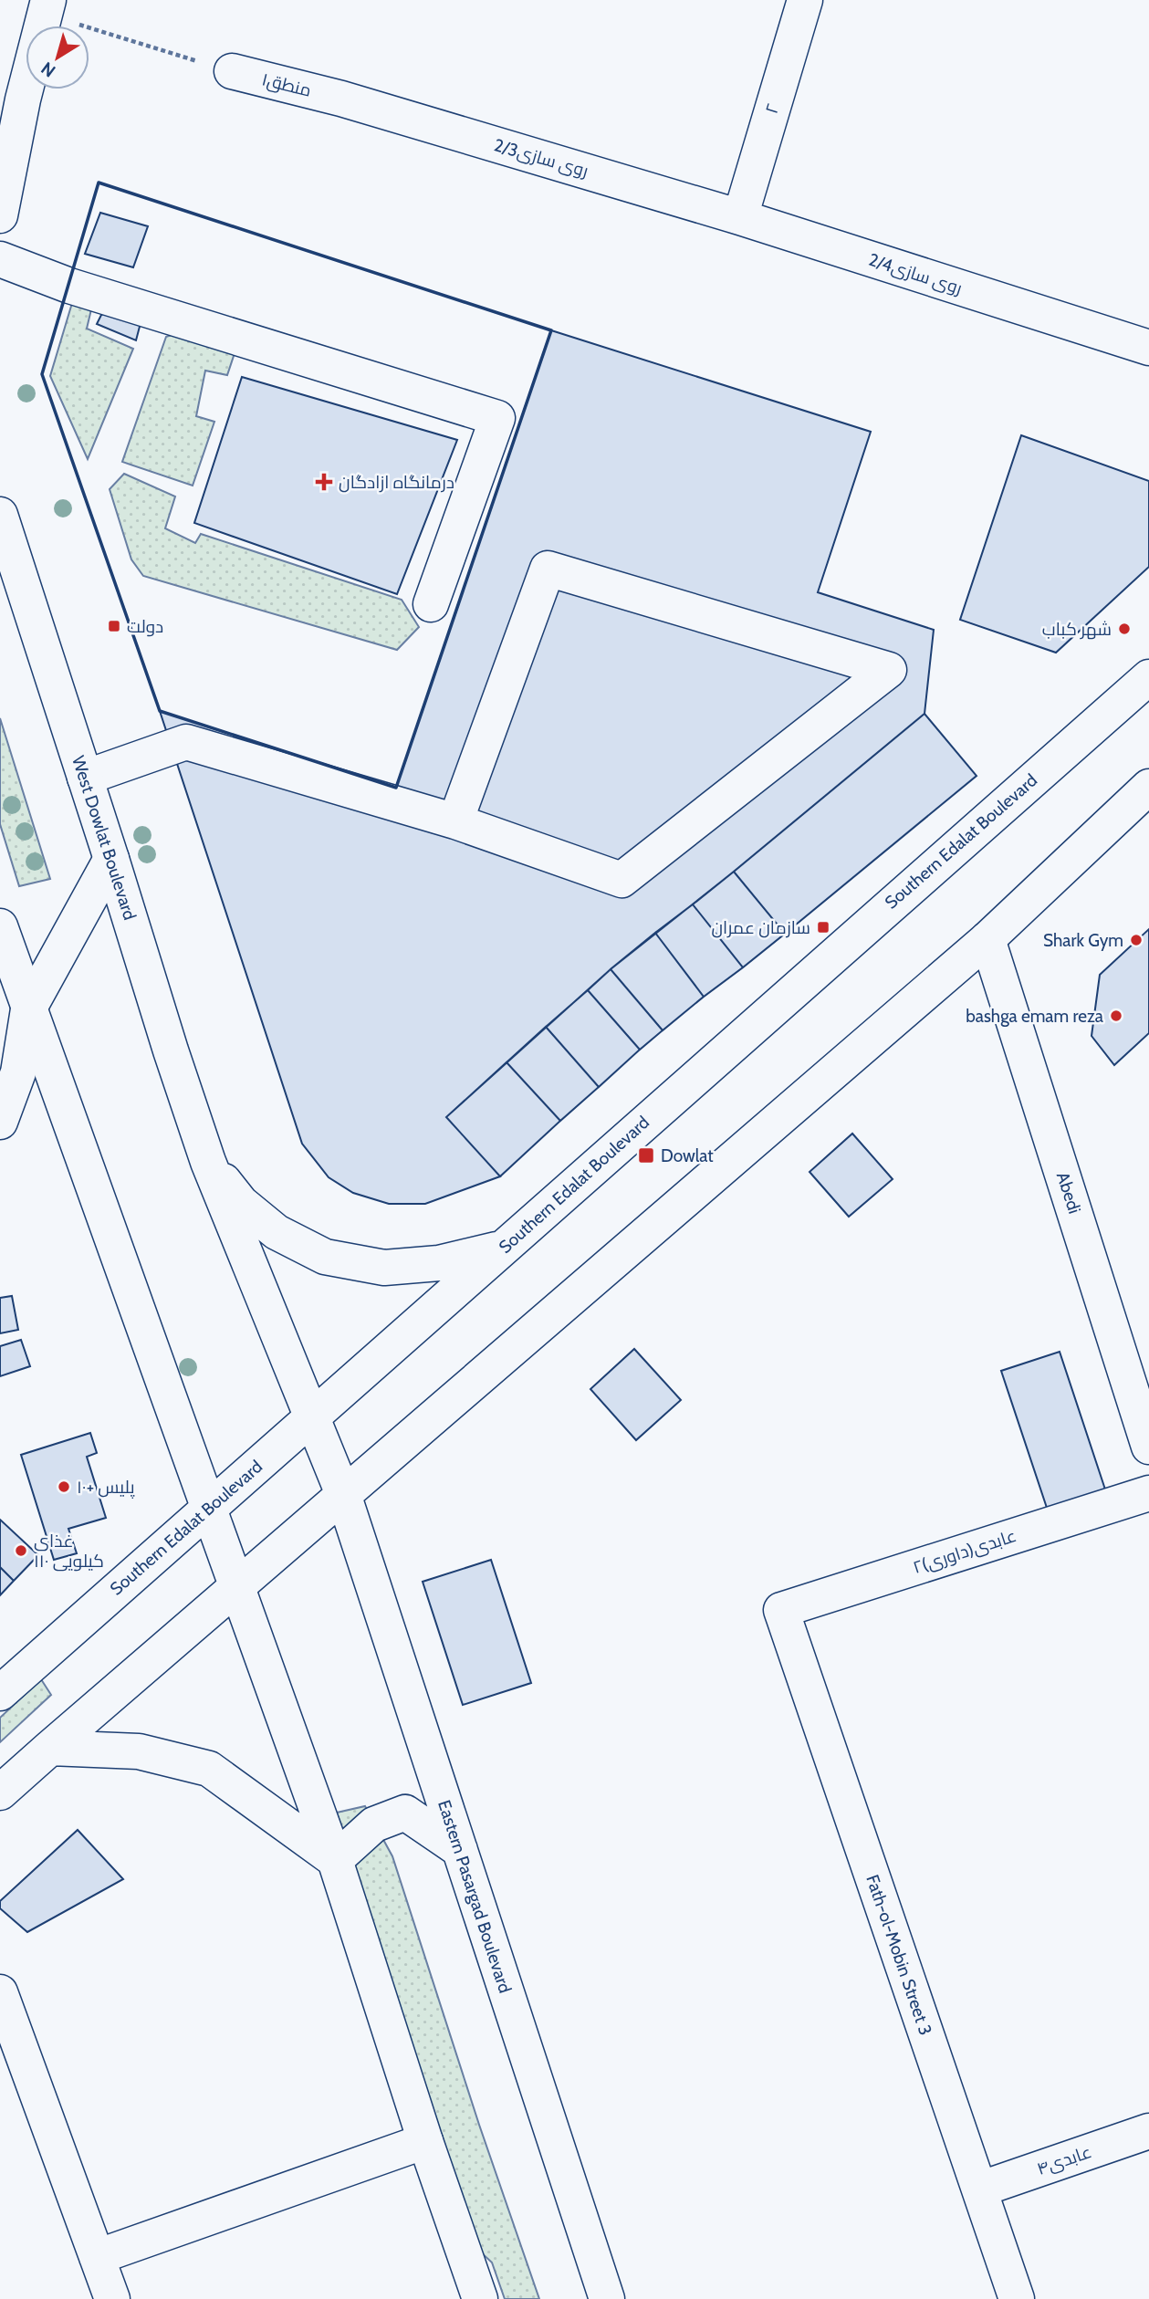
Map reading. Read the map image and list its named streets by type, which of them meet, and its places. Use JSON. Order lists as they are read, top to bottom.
{
  "streets": {
    "main road": [
      "منطق۱",
      "۲",
      "روی سازی2/3",
      "روی سازی2/4",
      "West Dowlat Boulevard",
      "Southern Edalat Boulevard",
      "Abedi",
      "۲عابدی(داوری)",
      "Eastern Pasargad Boulevard",
      "Fath-ol-Mobin Street 3",
      "عابدی۴"
    ]
  },
  "crossings": [
    ["منطق۱", "روی سازی2/3"],
    ["۲", "روی سازی2/3"],
    ["۲", "روی سازی2/4"],
    ["روی سازی2/3", "روی سازی2/4"],
    ["West Dowlat Boulevard", "Southern Edalat Boulevard"],
    ["West Dowlat Boulevard", "Eastern Pasargad Boulevard"],
    ["Southern Edalat Boulevard", "Eastern Pasargad Boulevard"],
    ["۲عابدی(داوری)", "Fath-ol-Mobin Street 3"],
    ["Fath-ol-Mobin Street 3", "عابدی۴"]
  ],
  "places": {
    "health": ["درمانگاه ازادگان"],
    "transit": ["دولت", "سازمان عمران", "Dowlat"],
    "other": [
      "شهر کباب",
      "Shark Gym",
      "bashga emam reza",
      "پلیس +۱۰",
      "غذای کیلویی ۱۱۰"
    ]
  },
  "north": "bottom left"
}
